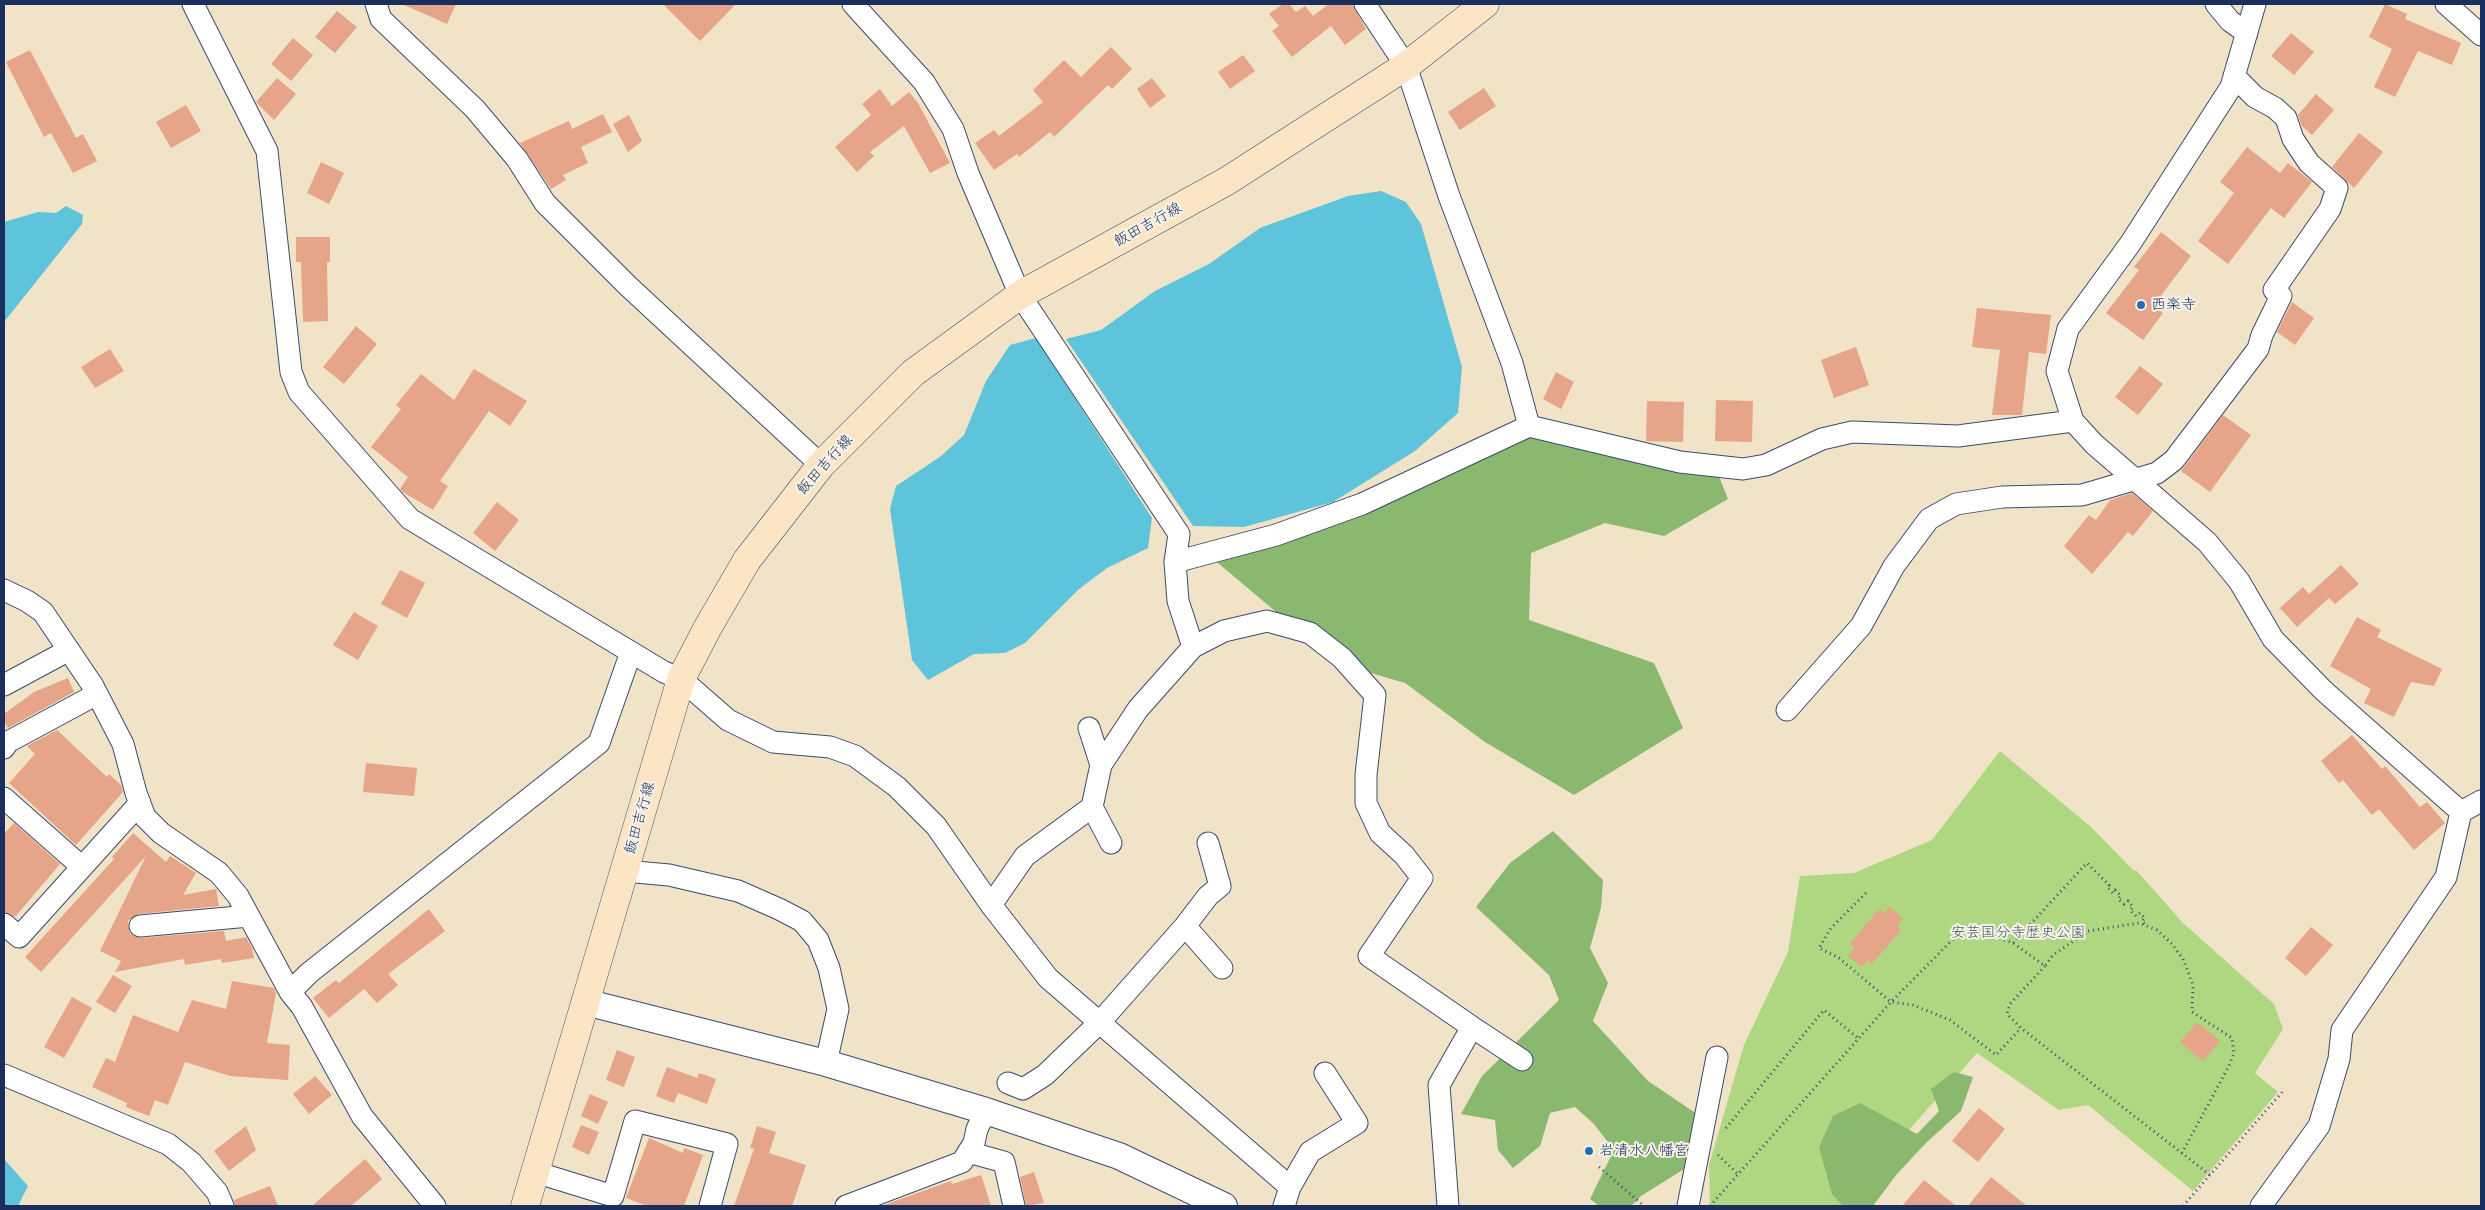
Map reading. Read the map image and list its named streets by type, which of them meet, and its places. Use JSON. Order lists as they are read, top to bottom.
{
  "streets": {
    "main road": ["飯田吉行線"]
  },
  "parks": ["安芸国分寺歴史公園"],
  "places": ["西楽寺", "岩清水八幡宮"]
}
